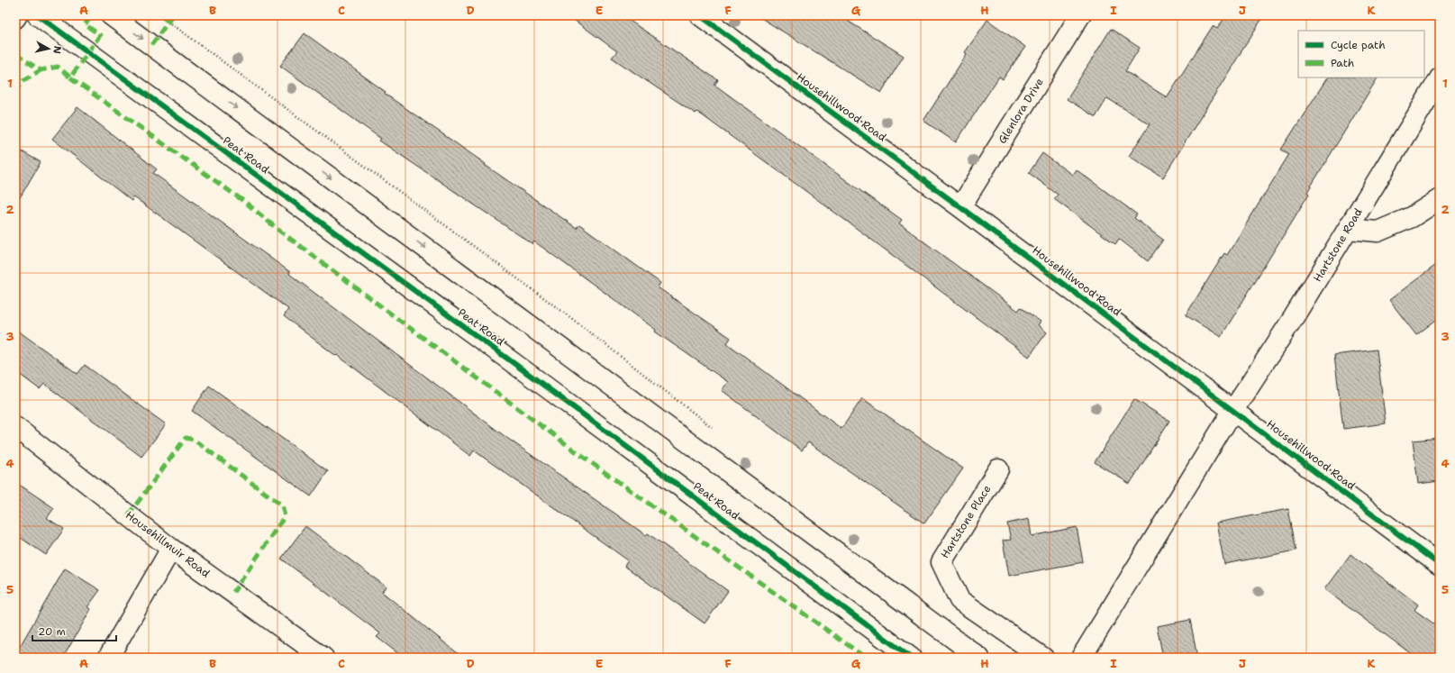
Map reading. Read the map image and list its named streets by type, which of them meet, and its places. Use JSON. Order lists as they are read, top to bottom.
{
  "streets": {
    "street": [
      "Househillwood Road",
      "Glenlora Drive",
      "Peat Road",
      "Hartstone Road",
      "Hartstone Place",
      "Househillmuir Road"
    ]
  },
  "crossings": [
    ["Househillwood Road", "Glenlora Drive"],
    ["Househillwood Road", "Hartstone Road"]
  ],
  "legend": ["Cycle path", "Path"],
  "scale_bar": "20 m",
  "north": "right",
  "grid": {
    "columns": [
      "A",
      "B",
      "C",
      "D",
      "E",
      "F",
      "G",
      "H",
      "I",
      "J",
      "K"
    ],
    "rows": [
      "1",
      "2",
      "3",
      "4",
      "5"
    ]
  }
}
